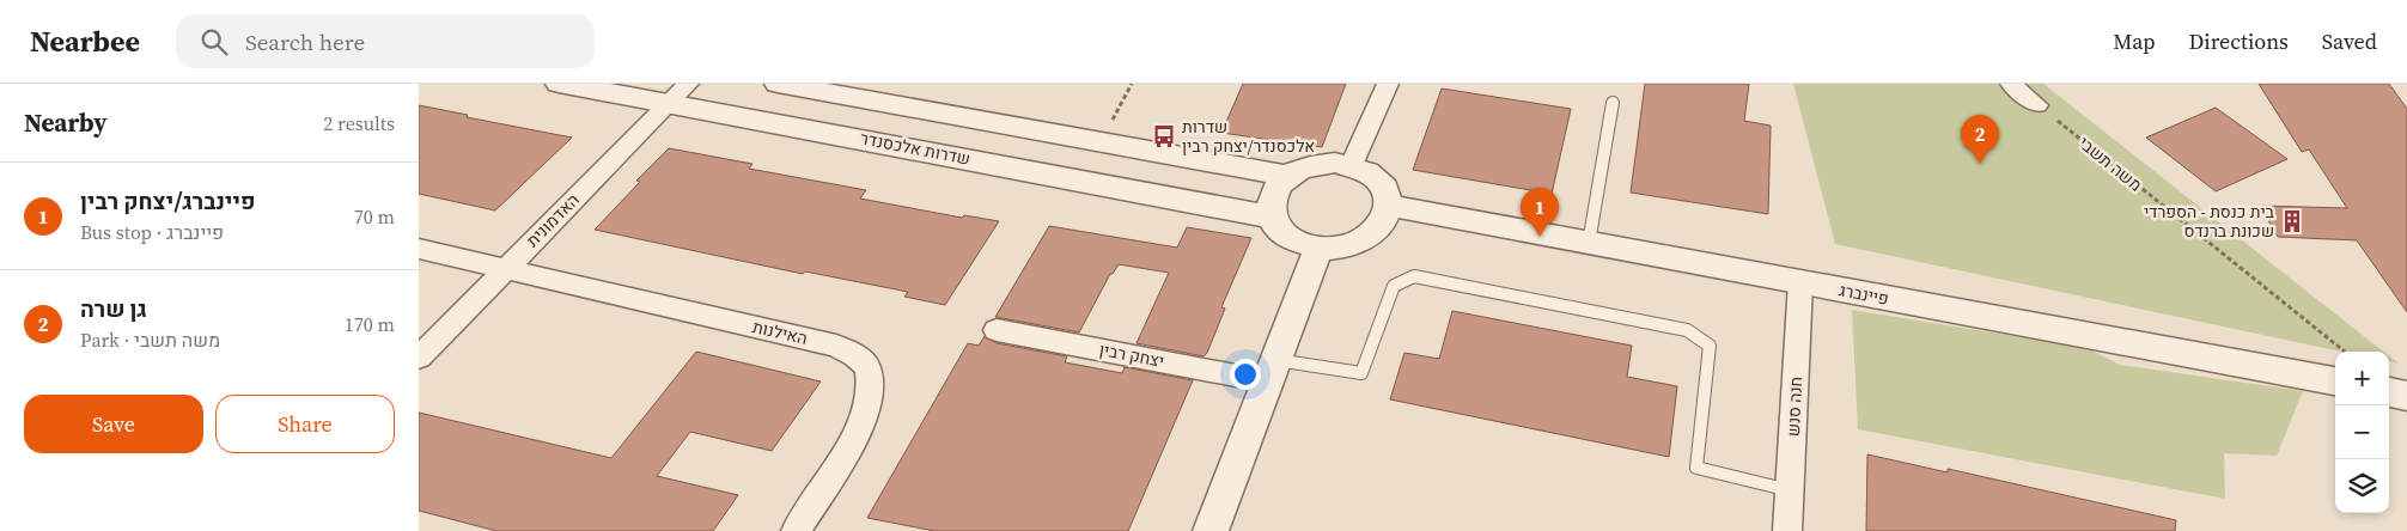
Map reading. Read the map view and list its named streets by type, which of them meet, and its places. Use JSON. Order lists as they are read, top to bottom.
{
  "streets": {
    "street": [
      "שדרות אלכסנדר",
      "האדמונית",
      "פיינברג",
      "האילנות",
      "יצחק רבין",
      "חנה סנש"
    ],
    "path": ["משה תשבי"]
  },
  "crossings": [
    ["שדרות אלכסנדר", "האדמונית"],
    ["שדרות אלכסנדר", "פיינברג"],
    ["האדמונית", "האילנות"],
    ["פיינברג", "חנה סנש"]
  ],
  "places": {
    "bus stop": ["שדרות אלכסנדר/יצחק רבין"],
    "building": ["בית כנסת - הספרדי שכונת ברנדס"]
  },
  "page": {
    "header": "Nearbee",
    "search": "Search here",
    "nav": ["Map", "Directions", "Saved"],
    "heading": ["Nearby", "2 results"],
    "pins": ["2", "1"],
    "list": [
      {
        "mark": "1",
        "name": "פיינברג/יצחק רבין",
        "note": "Bus stop · פיינברג",
        "value": "70 m"
      },
      {
        "mark": "2",
        "name": "גן שרה",
        "note": "Park · משה תשבי",
        "value": "170 m"
      }
    ],
    "map_buttons": ["+", "−"],
    "buttons": ["Save", "Share"]
  }
}
